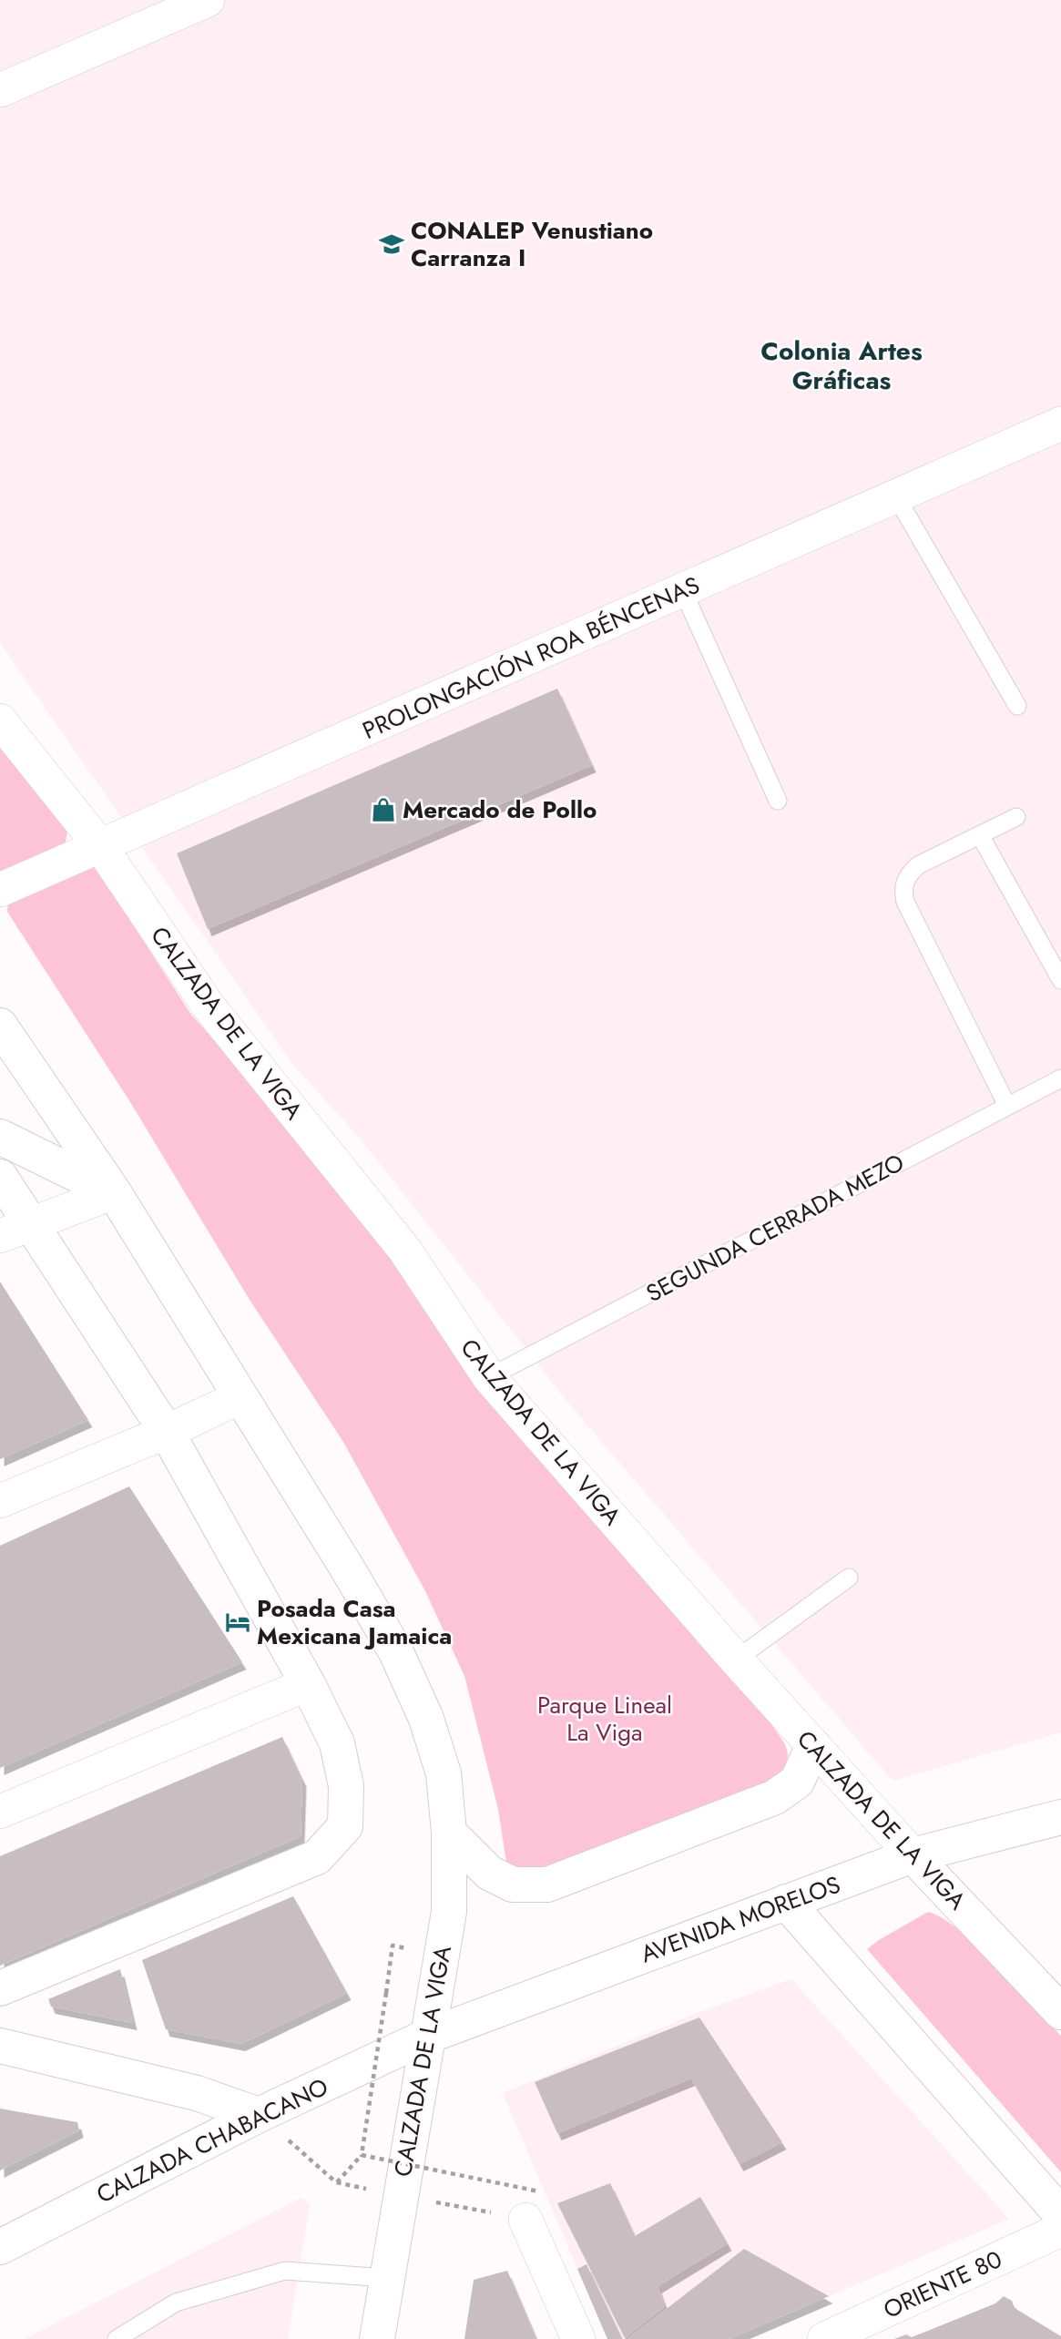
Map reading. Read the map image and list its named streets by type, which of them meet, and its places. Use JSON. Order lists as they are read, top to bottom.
{
  "streets": {
    "main road": ["CALZADA DE LA VIGA", "AVENIDA MORELOS", "CALZADA CHABACANO"],
    "street": ["PROLONGACIÓN ROA BÉNCENAS", "ORIENTE 80"],
    "lane": ["SEGUNDA CERRADA MEZO"]
  },
  "crossings": [
    ["PROLONGACIÓN ROA BÉNCENAS", "CALZADA DE LA VIGA"],
    ["CALZADA DE LA VIGA", "SEGUNDA CERRADA MEZO"],
    ["CALZADA DE LA VIGA", "AVENIDA MORELOS"],
    ["CALZADA DE LA VIGA", "CALZADA CHABACANO"],
    ["AVENIDA MORELOS", "CALZADA CHABACANO"]
  ],
  "districts": ["Colonia Artes Gráficas"],
  "parks": ["Parque Lineal La Viga"],
  "places": {
    "school or university": ["CONALEP Venustiano Carranza I"],
    "shop": ["Mercado de Pollo"],
    "hotel": ["Posada Casa Mexicana Jamaica"]
  }
}
